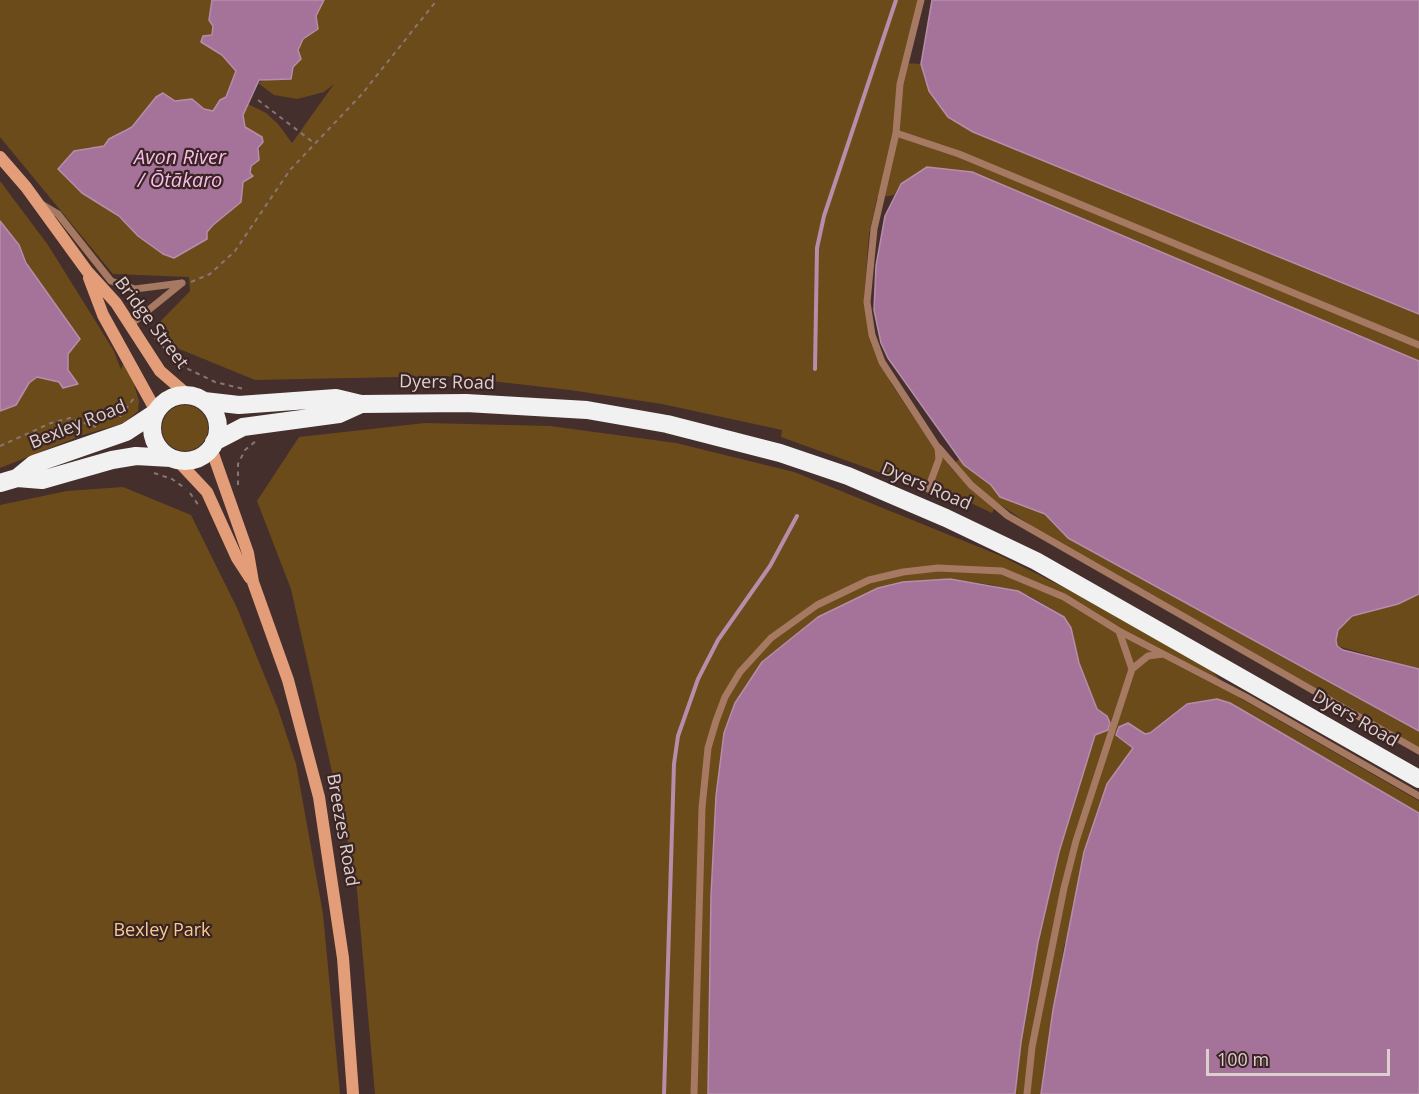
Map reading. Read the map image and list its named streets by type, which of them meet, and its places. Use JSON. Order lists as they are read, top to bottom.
{
  "streets": {
    "highway": ["Dyers Road", "Bexley Road"],
    "main road": ["Bridge Street", "Breezes Road"]
  },
  "crossings": [
    ["Bridge Street", "Dyers Road"],
    ["Bridge Street", "Bexley Road"],
    ["Bridge Street", "Breezes Road"],
    ["Dyers Road", "Bexley Road"],
    ["Dyers Road", "Breezes Road"],
    ["Bexley Road", "Breezes Road"]
  ],
  "water": ["Avon River / Ōtākaro"],
  "parks": ["Bexley Park"],
  "scale_bar": "100 m"
}
